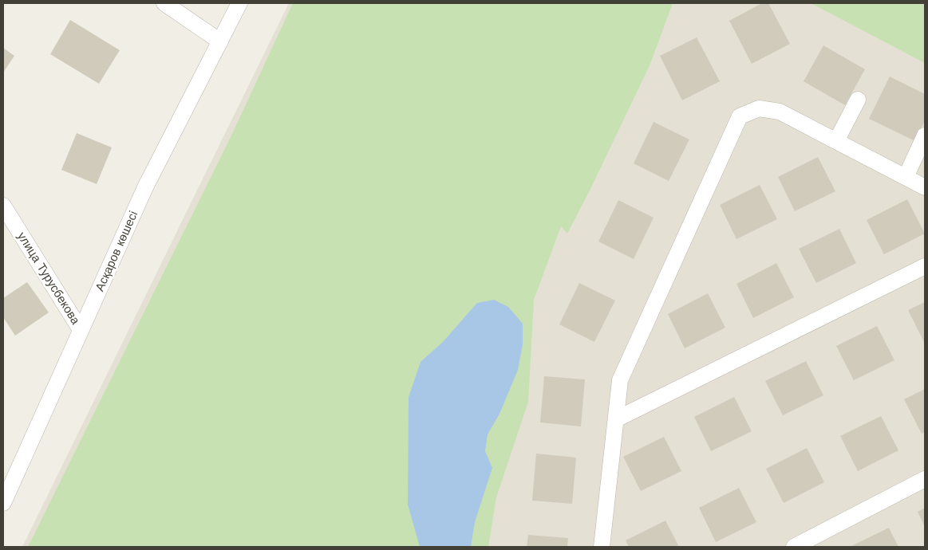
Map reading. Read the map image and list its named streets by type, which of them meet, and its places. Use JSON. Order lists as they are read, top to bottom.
{
  "streets": {
    "street": ["Асқаров көшесі", "улица Турусбекова"]
  },
  "crossings": [
    ["Асқаров көшесі", "улица Турусбекова"]
  ]
}
